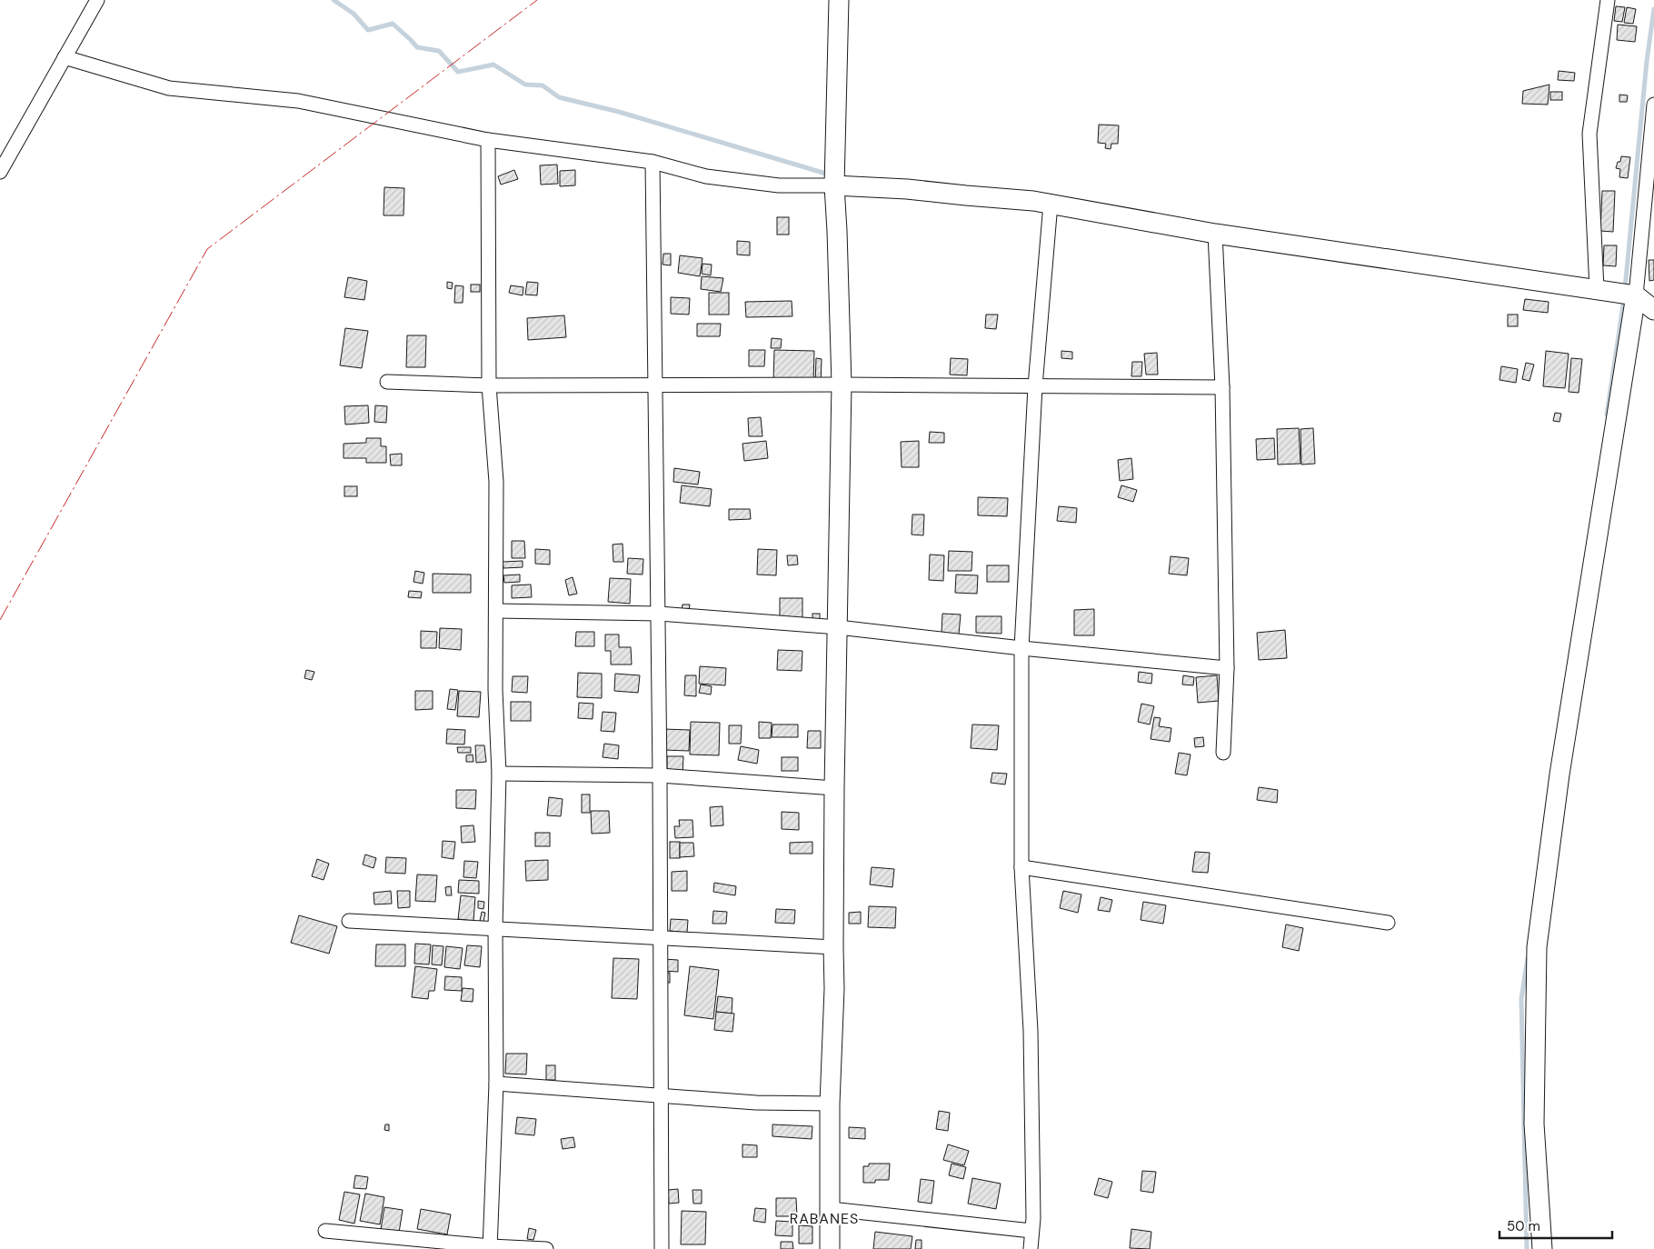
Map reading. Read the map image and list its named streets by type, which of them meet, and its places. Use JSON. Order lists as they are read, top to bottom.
{
  "districts": ["RABANES"],
  "scale_bar": "50 m"
}
